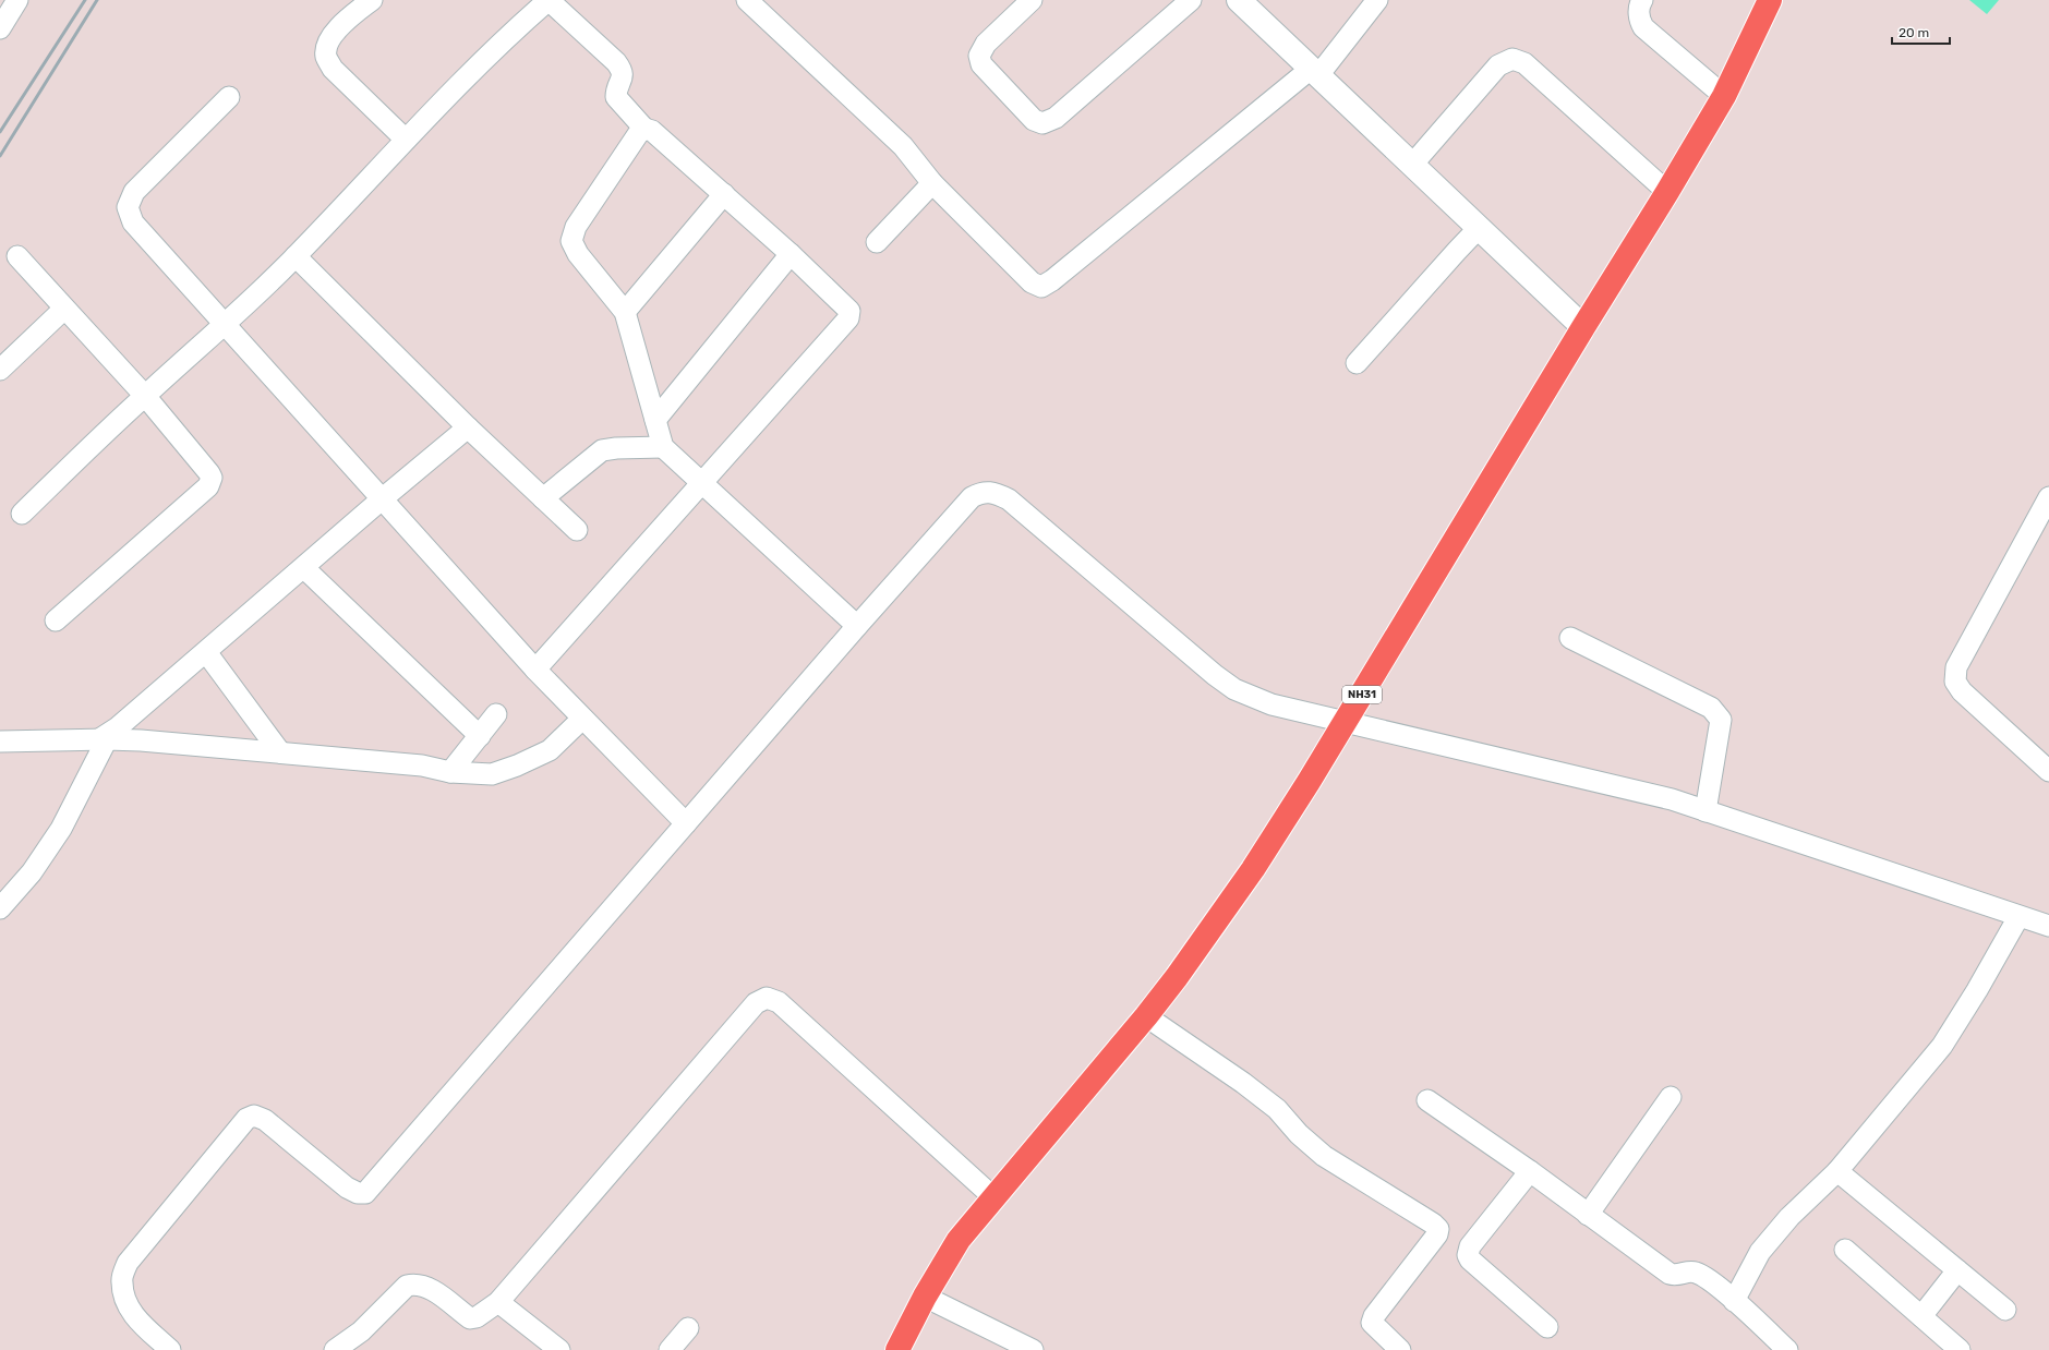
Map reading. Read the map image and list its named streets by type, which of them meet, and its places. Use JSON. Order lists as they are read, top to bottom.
{
  "streets": {
    "highway": ["NH31"]
  },
  "scale_bar": "20 m"
}
